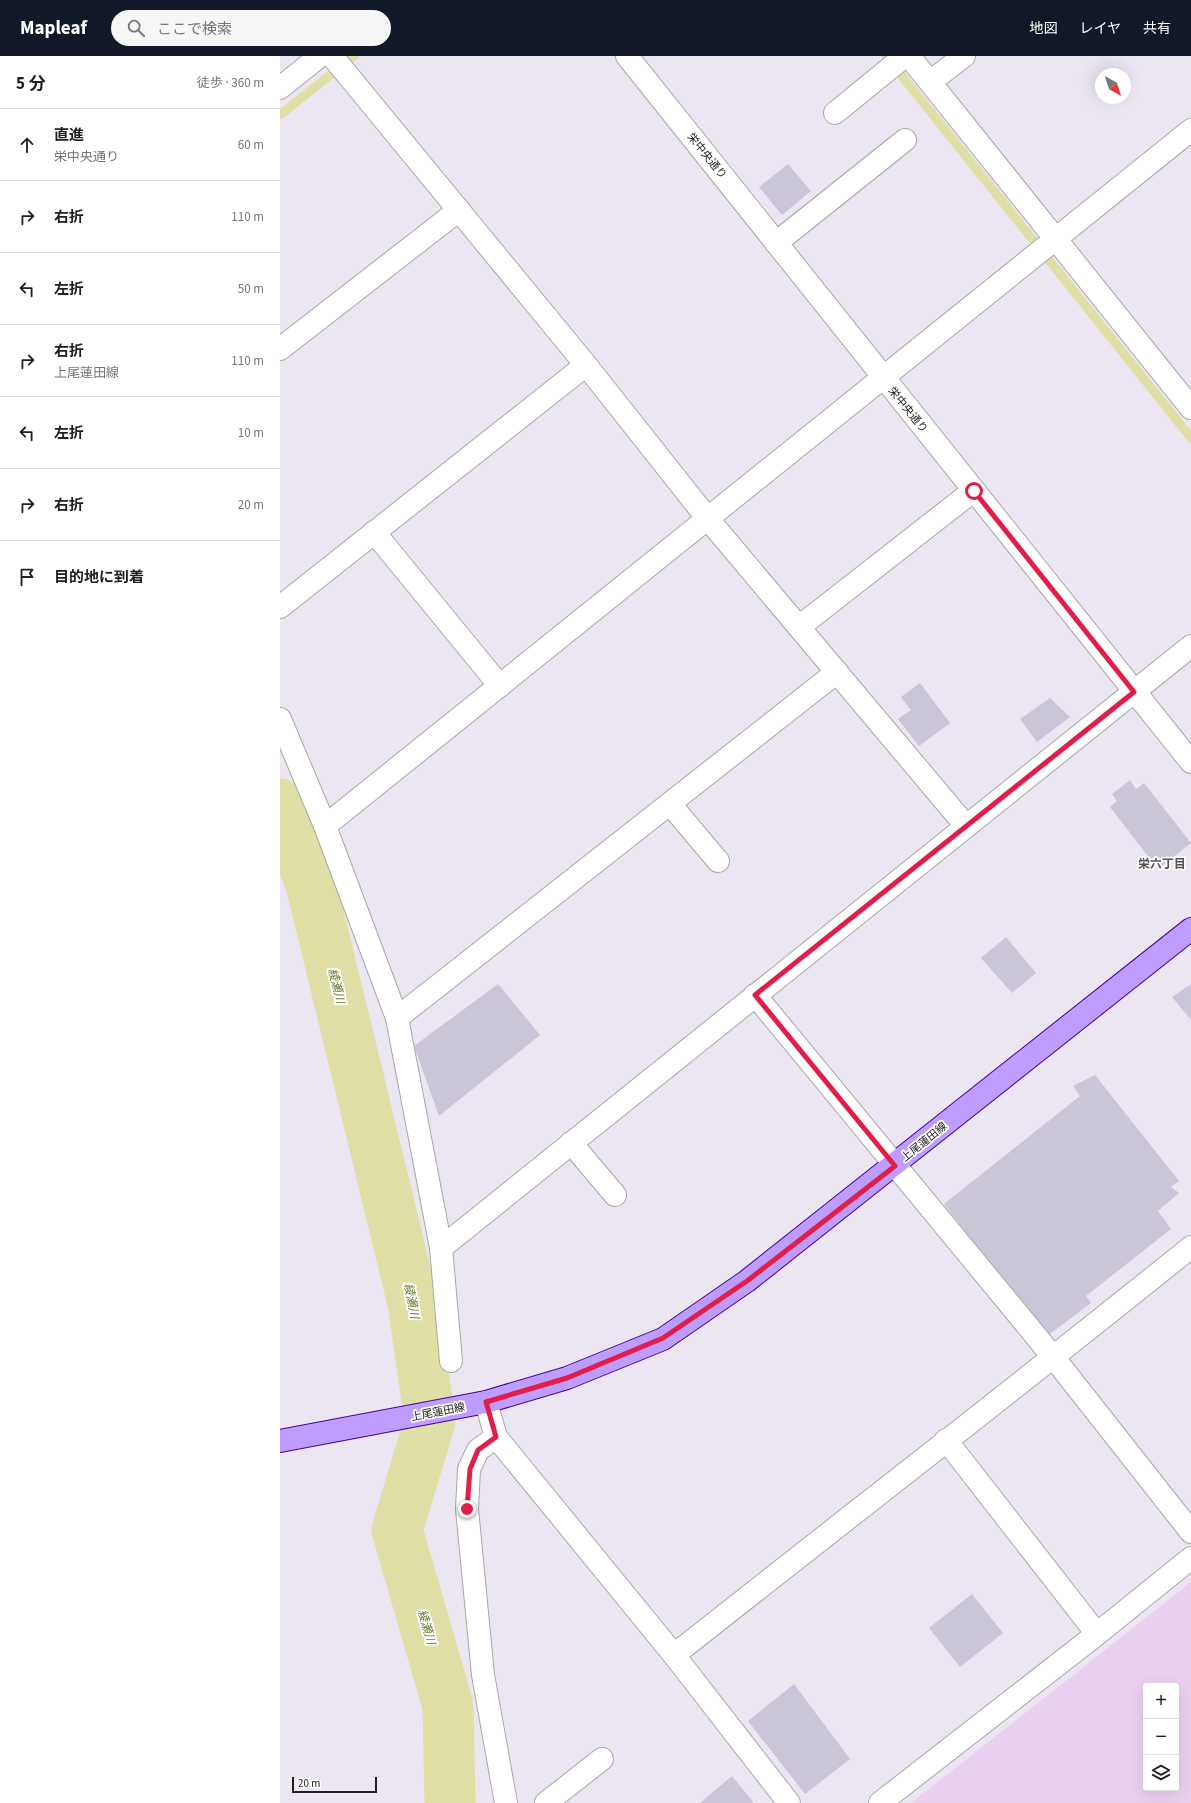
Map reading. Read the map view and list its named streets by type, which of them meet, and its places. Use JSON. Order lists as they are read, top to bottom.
{
  "streets": {
    "main road": ["上尾蓮田線"],
    "street": ["栄中央通り"]
  },
  "districts": ["栄六丁目"],
  "water": ["綾瀬川"],
  "scale_bar": "20 m",
  "north": "bottom right",
  "page": {
    "header": "Mapleaf",
    "search": "ここで検索",
    "nav": ["地図", "レイヤ", "共有"],
    "heading": ["5 分", "徒歩 · 360 m"],
    "list": [
      ["直進", "栄中央通り", "60 m"],
      ["右折", "110 m"],
      ["左折", "50 m"],
      ["右折", "上尾蓮田線", "110 m"],
      ["左折", "10 m"],
      ["右折", "20 m"],
      "目的地に到着"
    ],
    "map_buttons": ["+", "−"],
    "scale": "20 m"
  }
}
